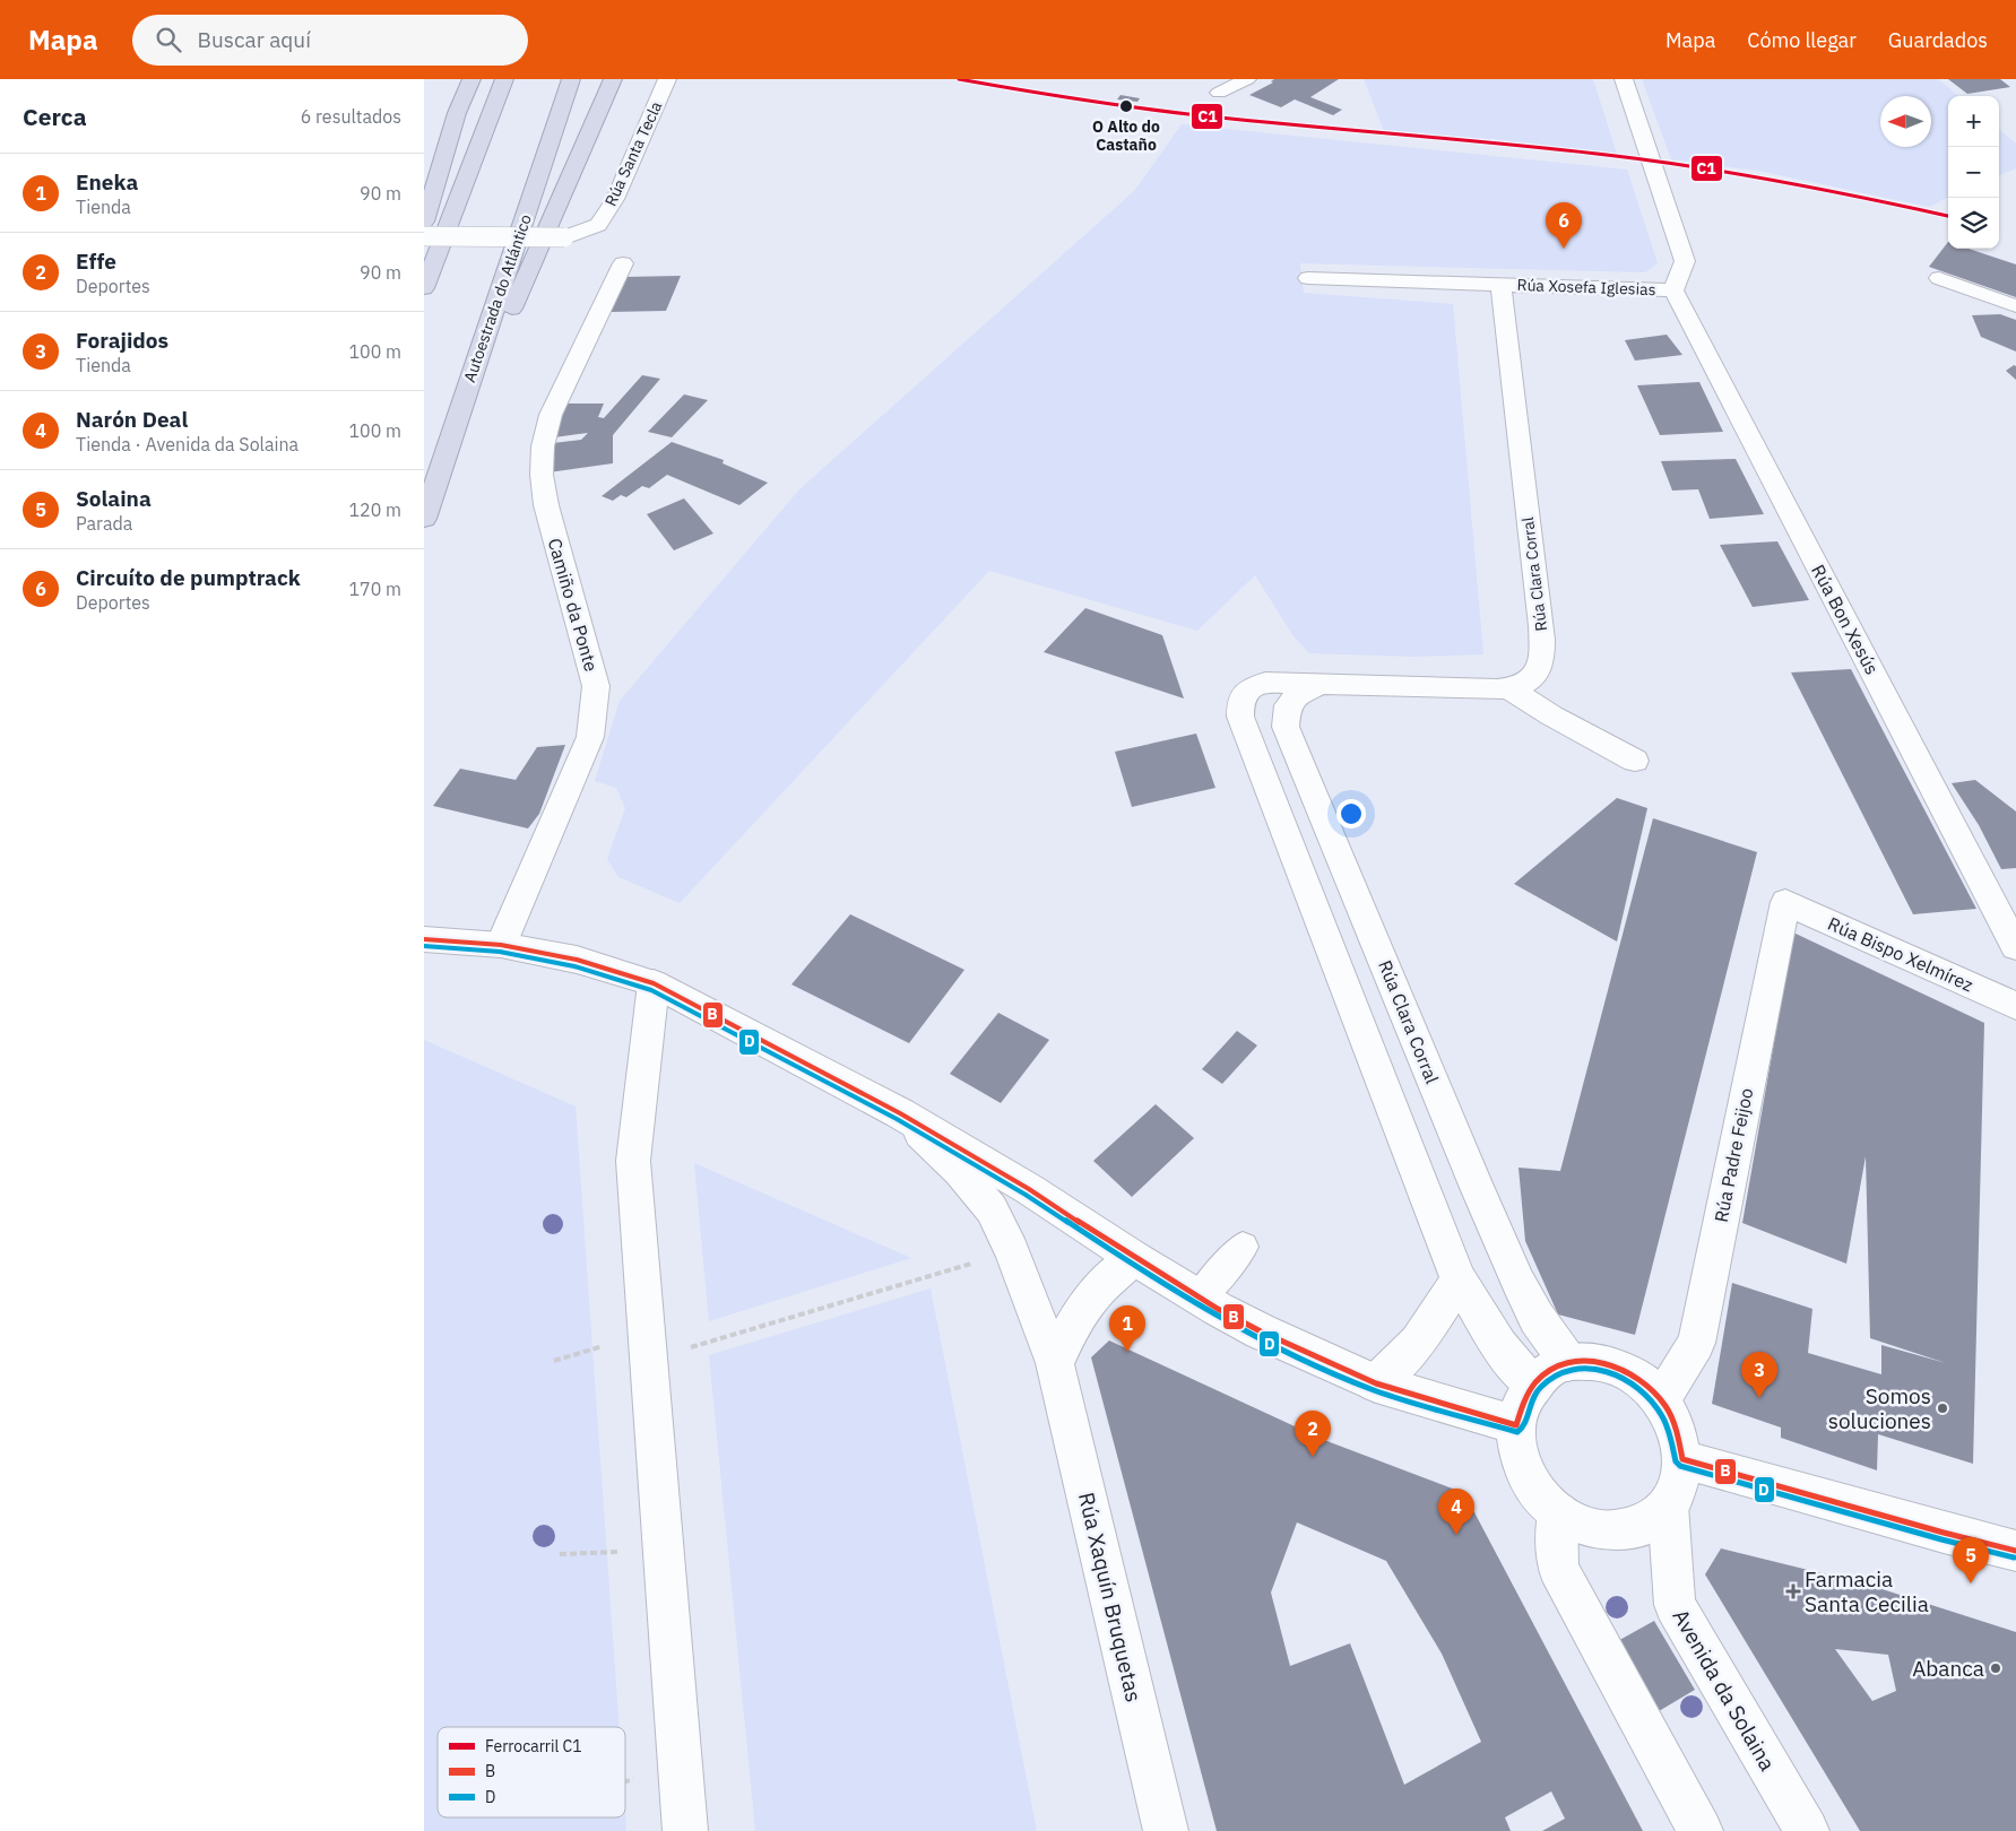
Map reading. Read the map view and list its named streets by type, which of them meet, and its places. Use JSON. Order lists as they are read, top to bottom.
{
  "streets": {
    "highway": ["Autoestrada do Atlántico"],
    "street": [
      "Rúa Santa Tecla",
      "Rúa Xosefa Iglesias",
      "Rúa Clara Corral",
      "Camiño da Ponte",
      "Rúa Bon Xesús",
      "Rúa Bispo Xelmírez",
      "Rúa Padre Feijoo",
      "Rúa Xaquín Bruquetas",
      "Avenida da Solaina"
    ]
  },
  "crossings": [
    ["Rúa Xosefa Iglesias", "Rúa Clara Corral"],
    ["Rúa Xosefa Iglesias", "Rúa Bon Xesús"],
    ["Rúa Clara Corral", "Rúa Padre Feijoo"],
    ["Rúa Clara Corral", "Avenida da Solaina"],
    ["Rúa Bispo Xelmírez", "Rúa Padre Feijoo"],
    ["Rúa Padre Feijoo", "Avenida da Solaina"]
  ],
  "places": {
    "other": ["O Alto do Castaño", "Somos soluciones", "Abanca"],
    "health": ["Farmacia Santa Cecilia"]
  },
  "lines": ["rail line C1", "transit line B", "transit line D"],
  "legend": ["Ferrocarril C1", "B", "D"],
  "north": "left",
  "page": {
    "header": "Mapa",
    "search": "Buscar aquí",
    "nav": ["Mapa", "Cómo llegar", "Guardados"],
    "heading": ["Cerca", "6 resultados"],
    "map_buttons": ["+", "−"],
    "list": [
      {
        "mark": "1",
        "name": "Eneka",
        "note": "Tienda",
        "value": "90 m"
      },
      {
        "mark": "2",
        "name": "Effe",
        "note": "Deportes",
        "value": "90 m"
      },
      {
        "mark": "3",
        "name": "Forajidos",
        "note": "Tienda",
        "value": "100 m"
      },
      {
        "mark": "4",
        "name": "Narón Deal",
        "note": "Tienda · Avenida da Solaina",
        "value": "100 m"
      },
      {
        "mark": "5",
        "name": "Solaina",
        "note": "Parada",
        "value": "120 m"
      },
      {
        "mark": "6",
        "name": "Circuíto de pumptrack",
        "note": "Deportes",
        "value": "170 m"
      }
    ],
    "pins": [
      "6",
      "1",
      "3",
      "2",
      "4",
      "5"
    ]
  }
}
